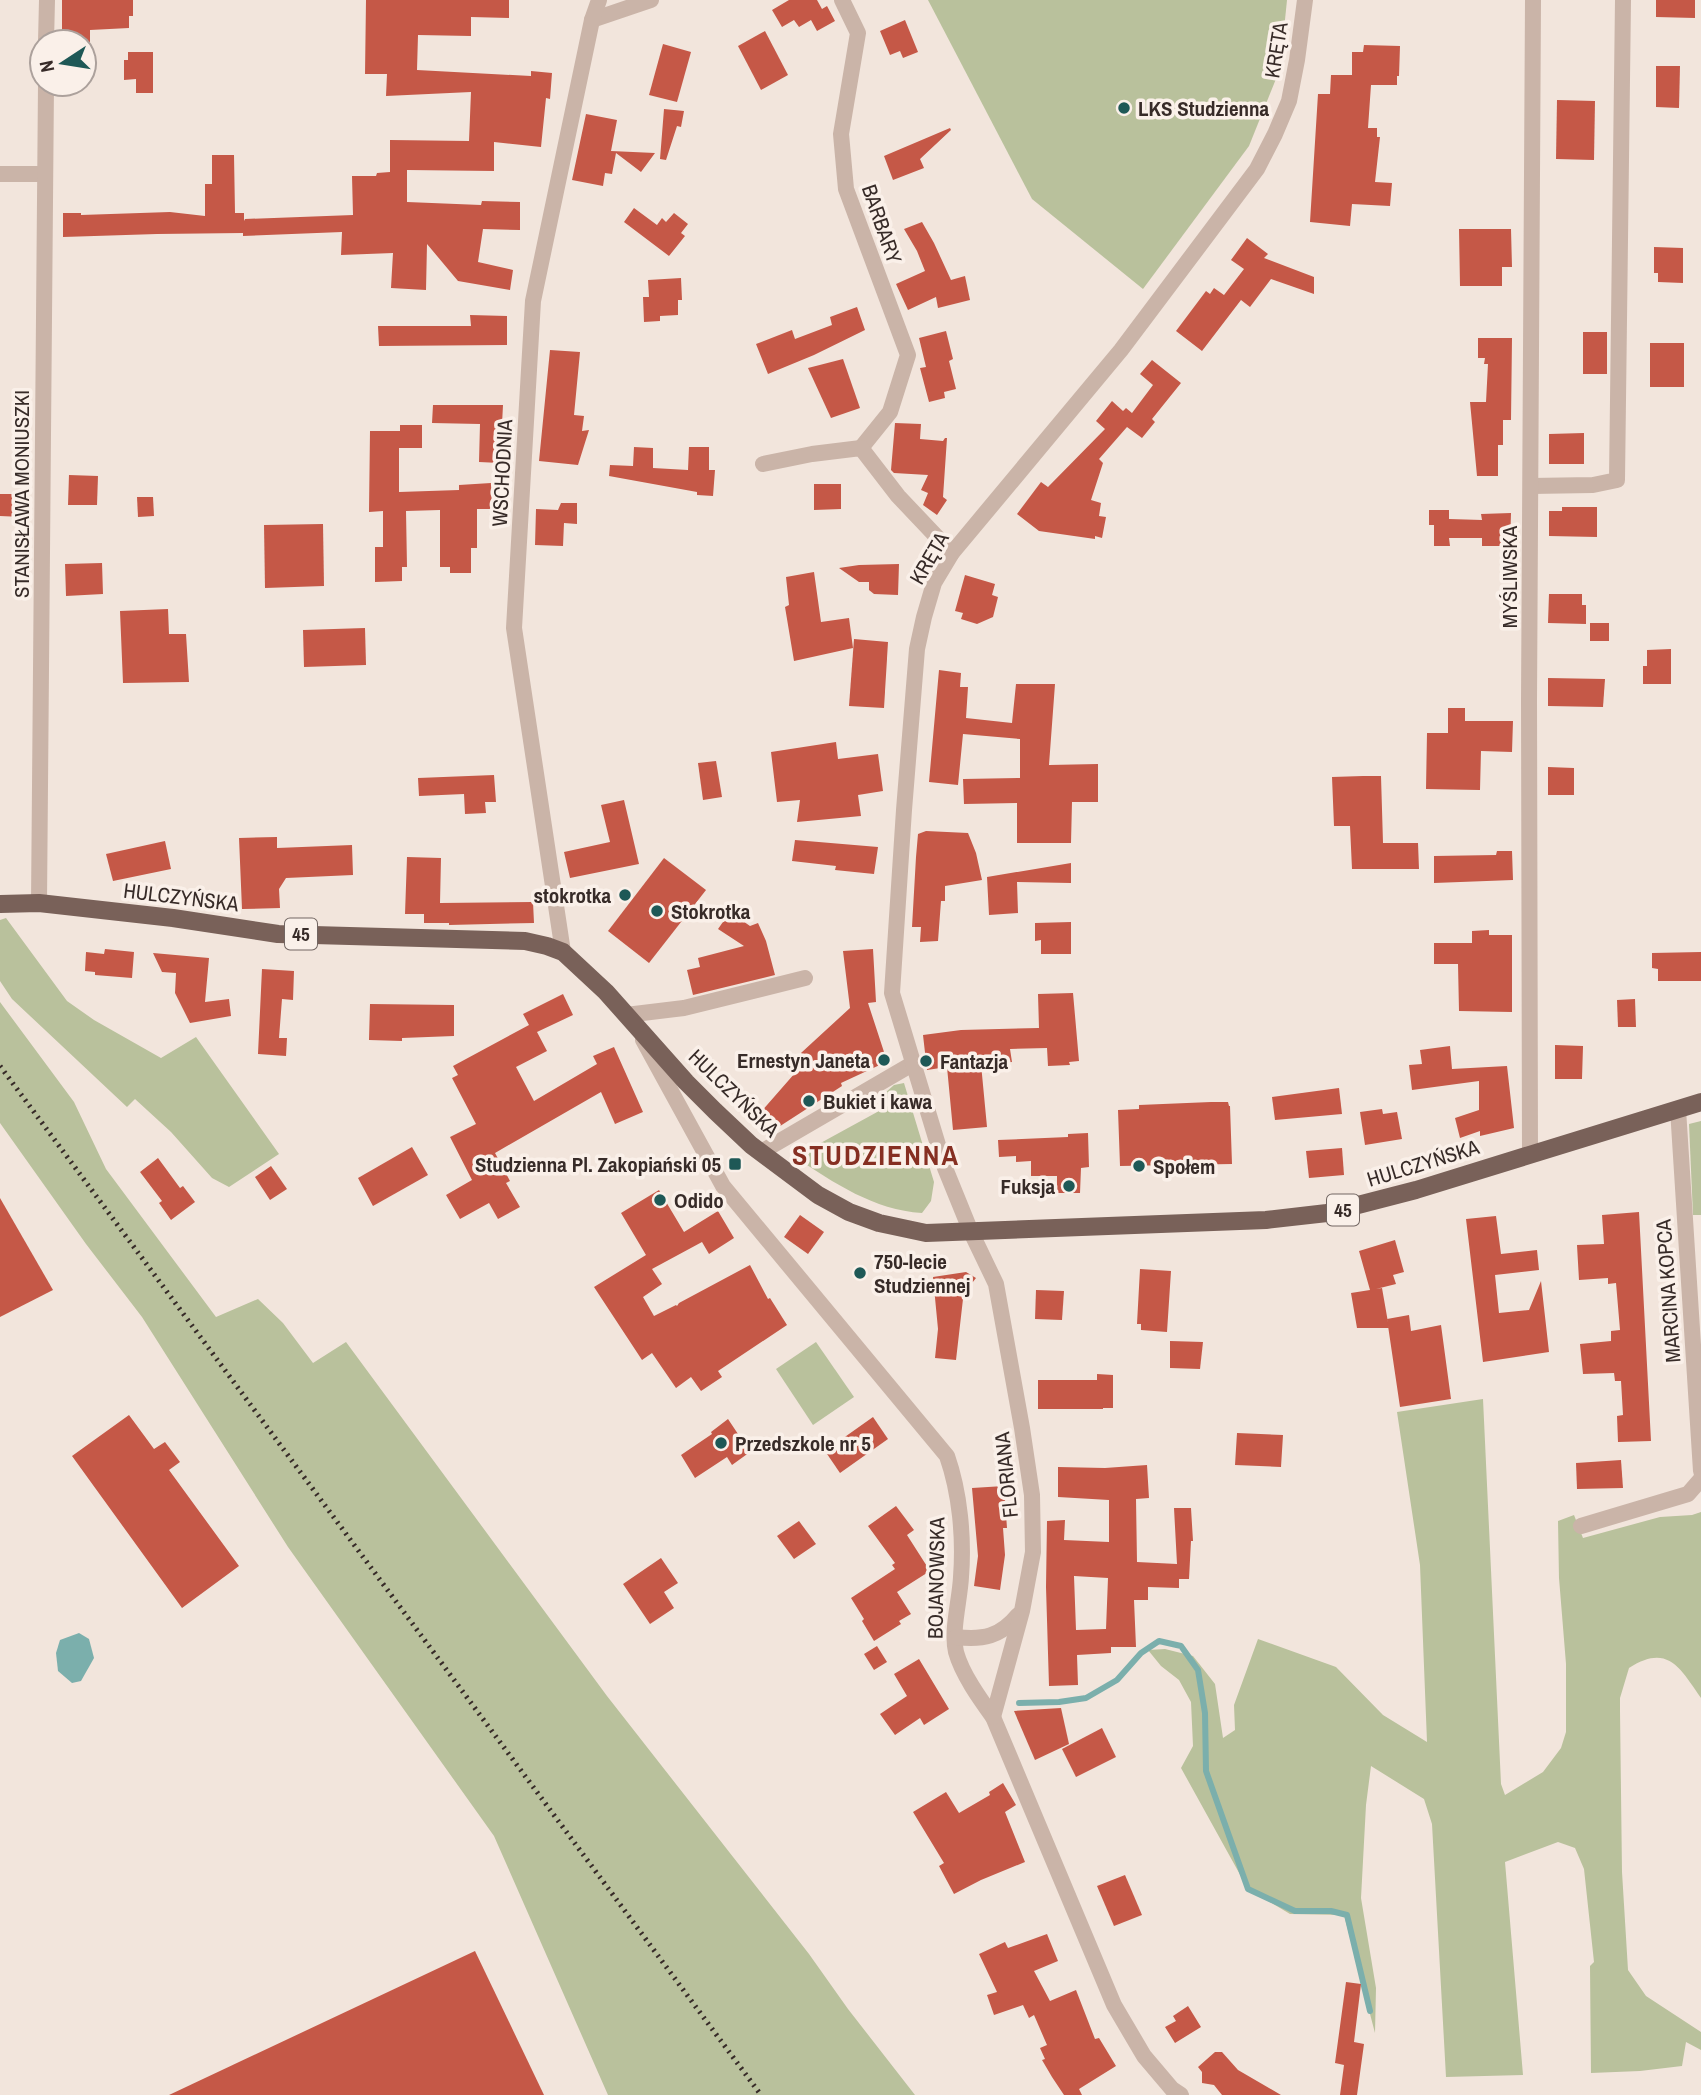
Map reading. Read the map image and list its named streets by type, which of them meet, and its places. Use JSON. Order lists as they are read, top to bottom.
{
  "streets": {
    "main road": ["HULCZYŃSKA", "45"],
    "street": [
      "KRĘTA",
      "BARBARY",
      "WSCHODNIA",
      "STANISŁAWA MONIUSZKI",
      "MYŚLIWSKA",
      "MARCINA KOPCA",
      "FLORIANA",
      "BOJANOWSKA"
    ]
  },
  "crossings": [
    ["KRĘTA", "HULCZYŃSKA"],
    ["KRĘTA", "FLORIANA"],
    ["WSCHODNIA", "HULCZYŃSKA"],
    ["STANISŁAWA MONIUSZKI", "HULCZYŃSKA"],
    ["MYŚLIWSKA", "HULCZYŃSKA"],
    ["HULCZYŃSKA", "MARCINA KOPCA"],
    ["HULCZYŃSKA", "FLORIANA"],
    ["HULCZYŃSKA", "BOJANOWSKA"],
    ["FLORIANA", "BOJANOWSKA"]
  ],
  "districts": ["STUDZIENNA"],
  "places": {
    "other": [
      "LKS Studzienna",
      "stokrotka",
      "Stokrotka",
      "Ernestyn Janeta",
      "Fantazja",
      "Bukiet i kawa",
      "Społem",
      "Fuksja",
      "Odido",
      "750-lecie Studziennej",
      "Przedszkole nr 5"
    ],
    "transit": ["Studzienna Pl. Zakopiański 05"]
  },
  "north": "left"
}
